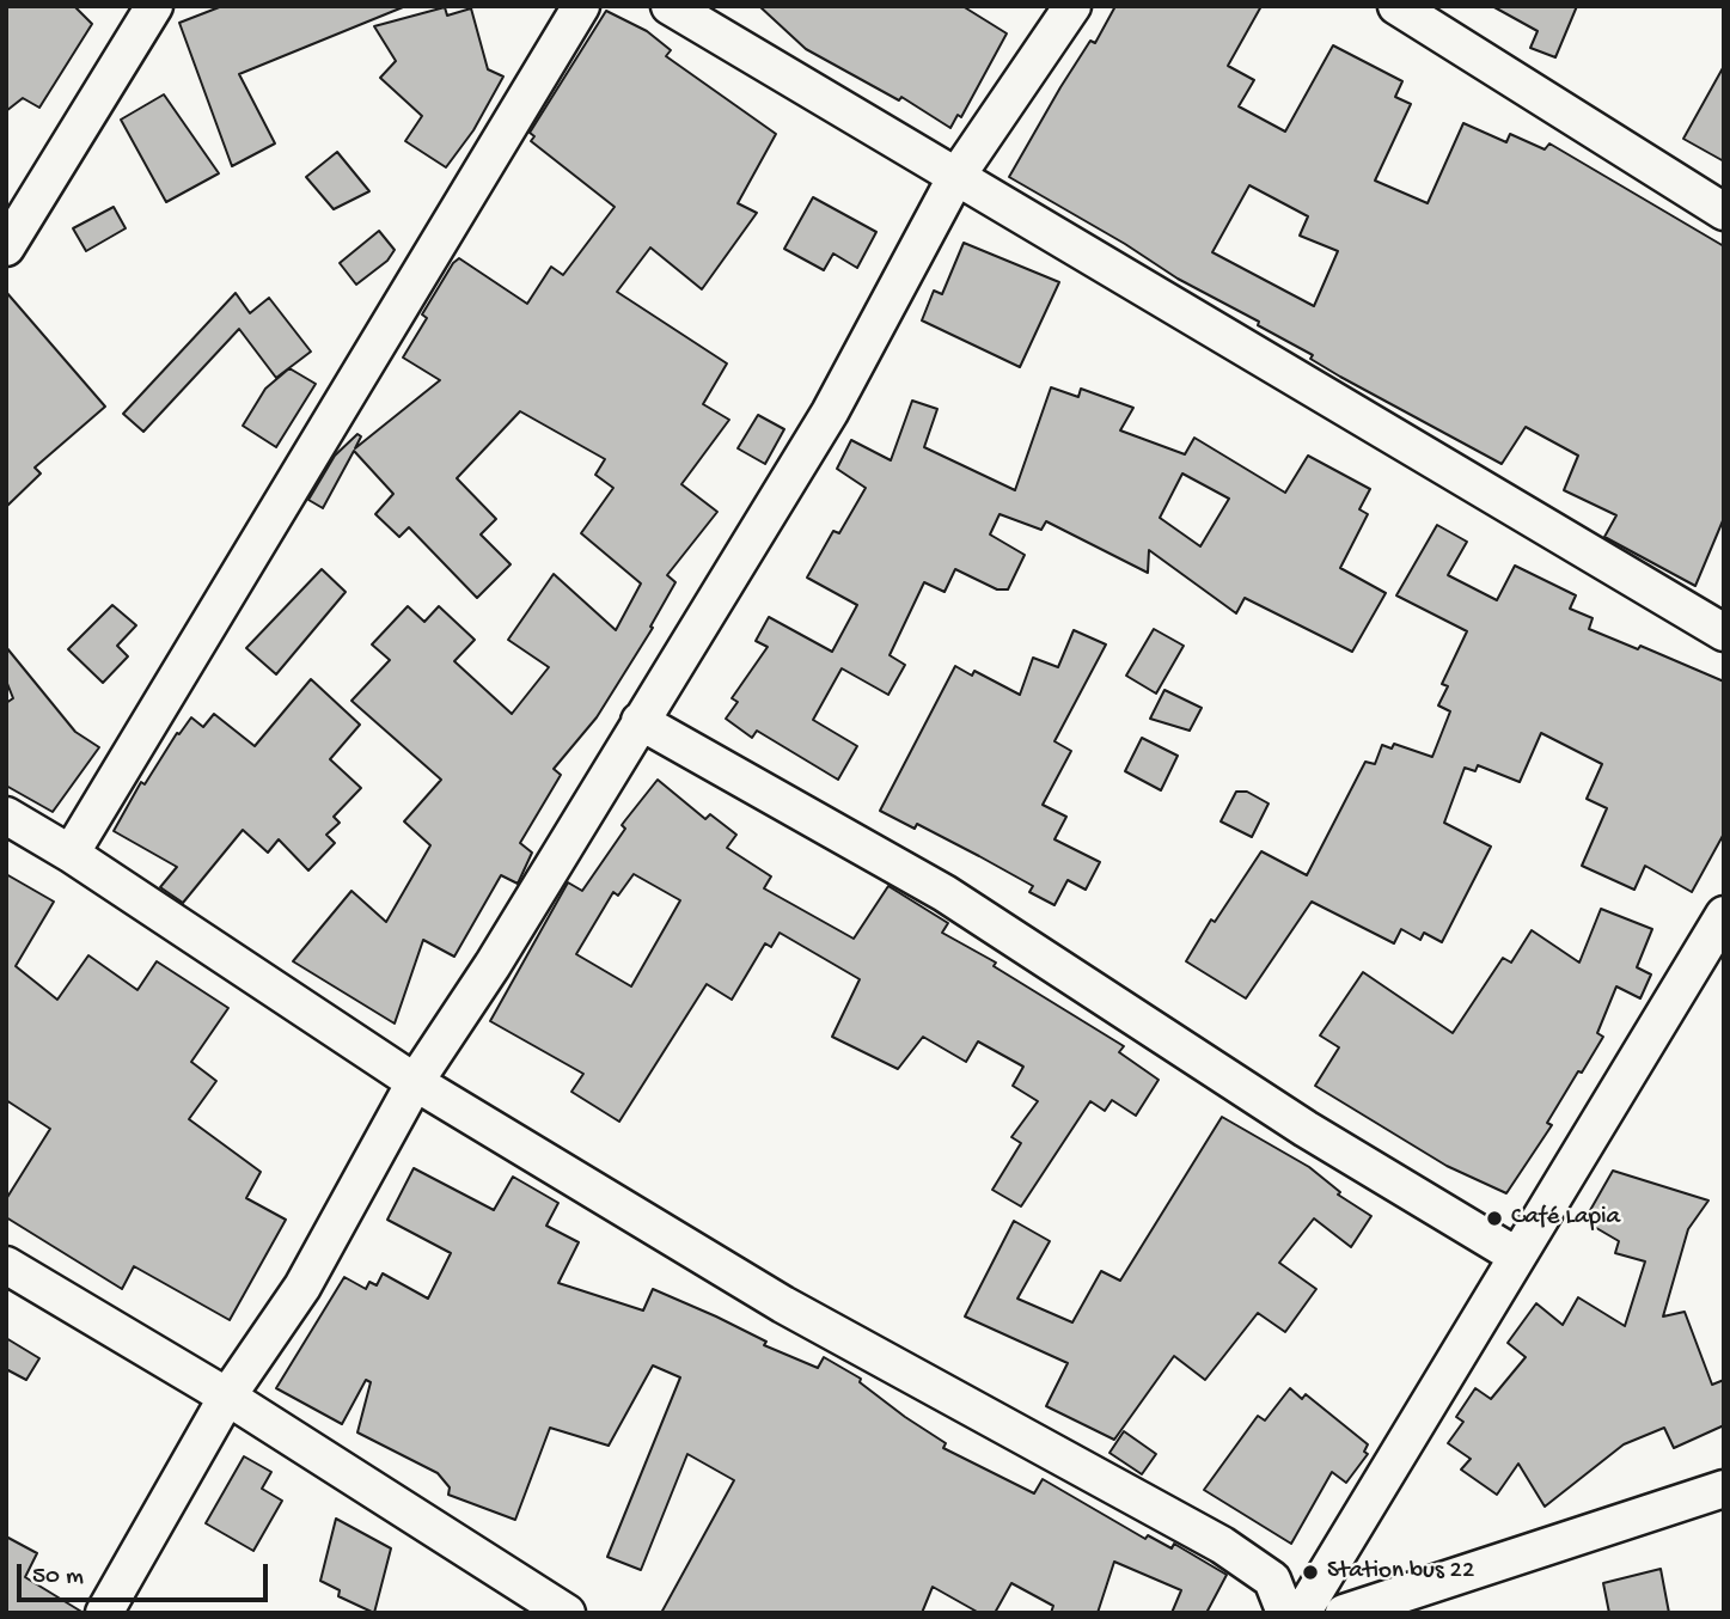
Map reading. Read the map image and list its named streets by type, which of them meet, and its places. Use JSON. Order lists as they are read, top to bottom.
{
  "places": ["Café Lapia", "Station bus 22"],
  "scale_bar": "50 m"
}
